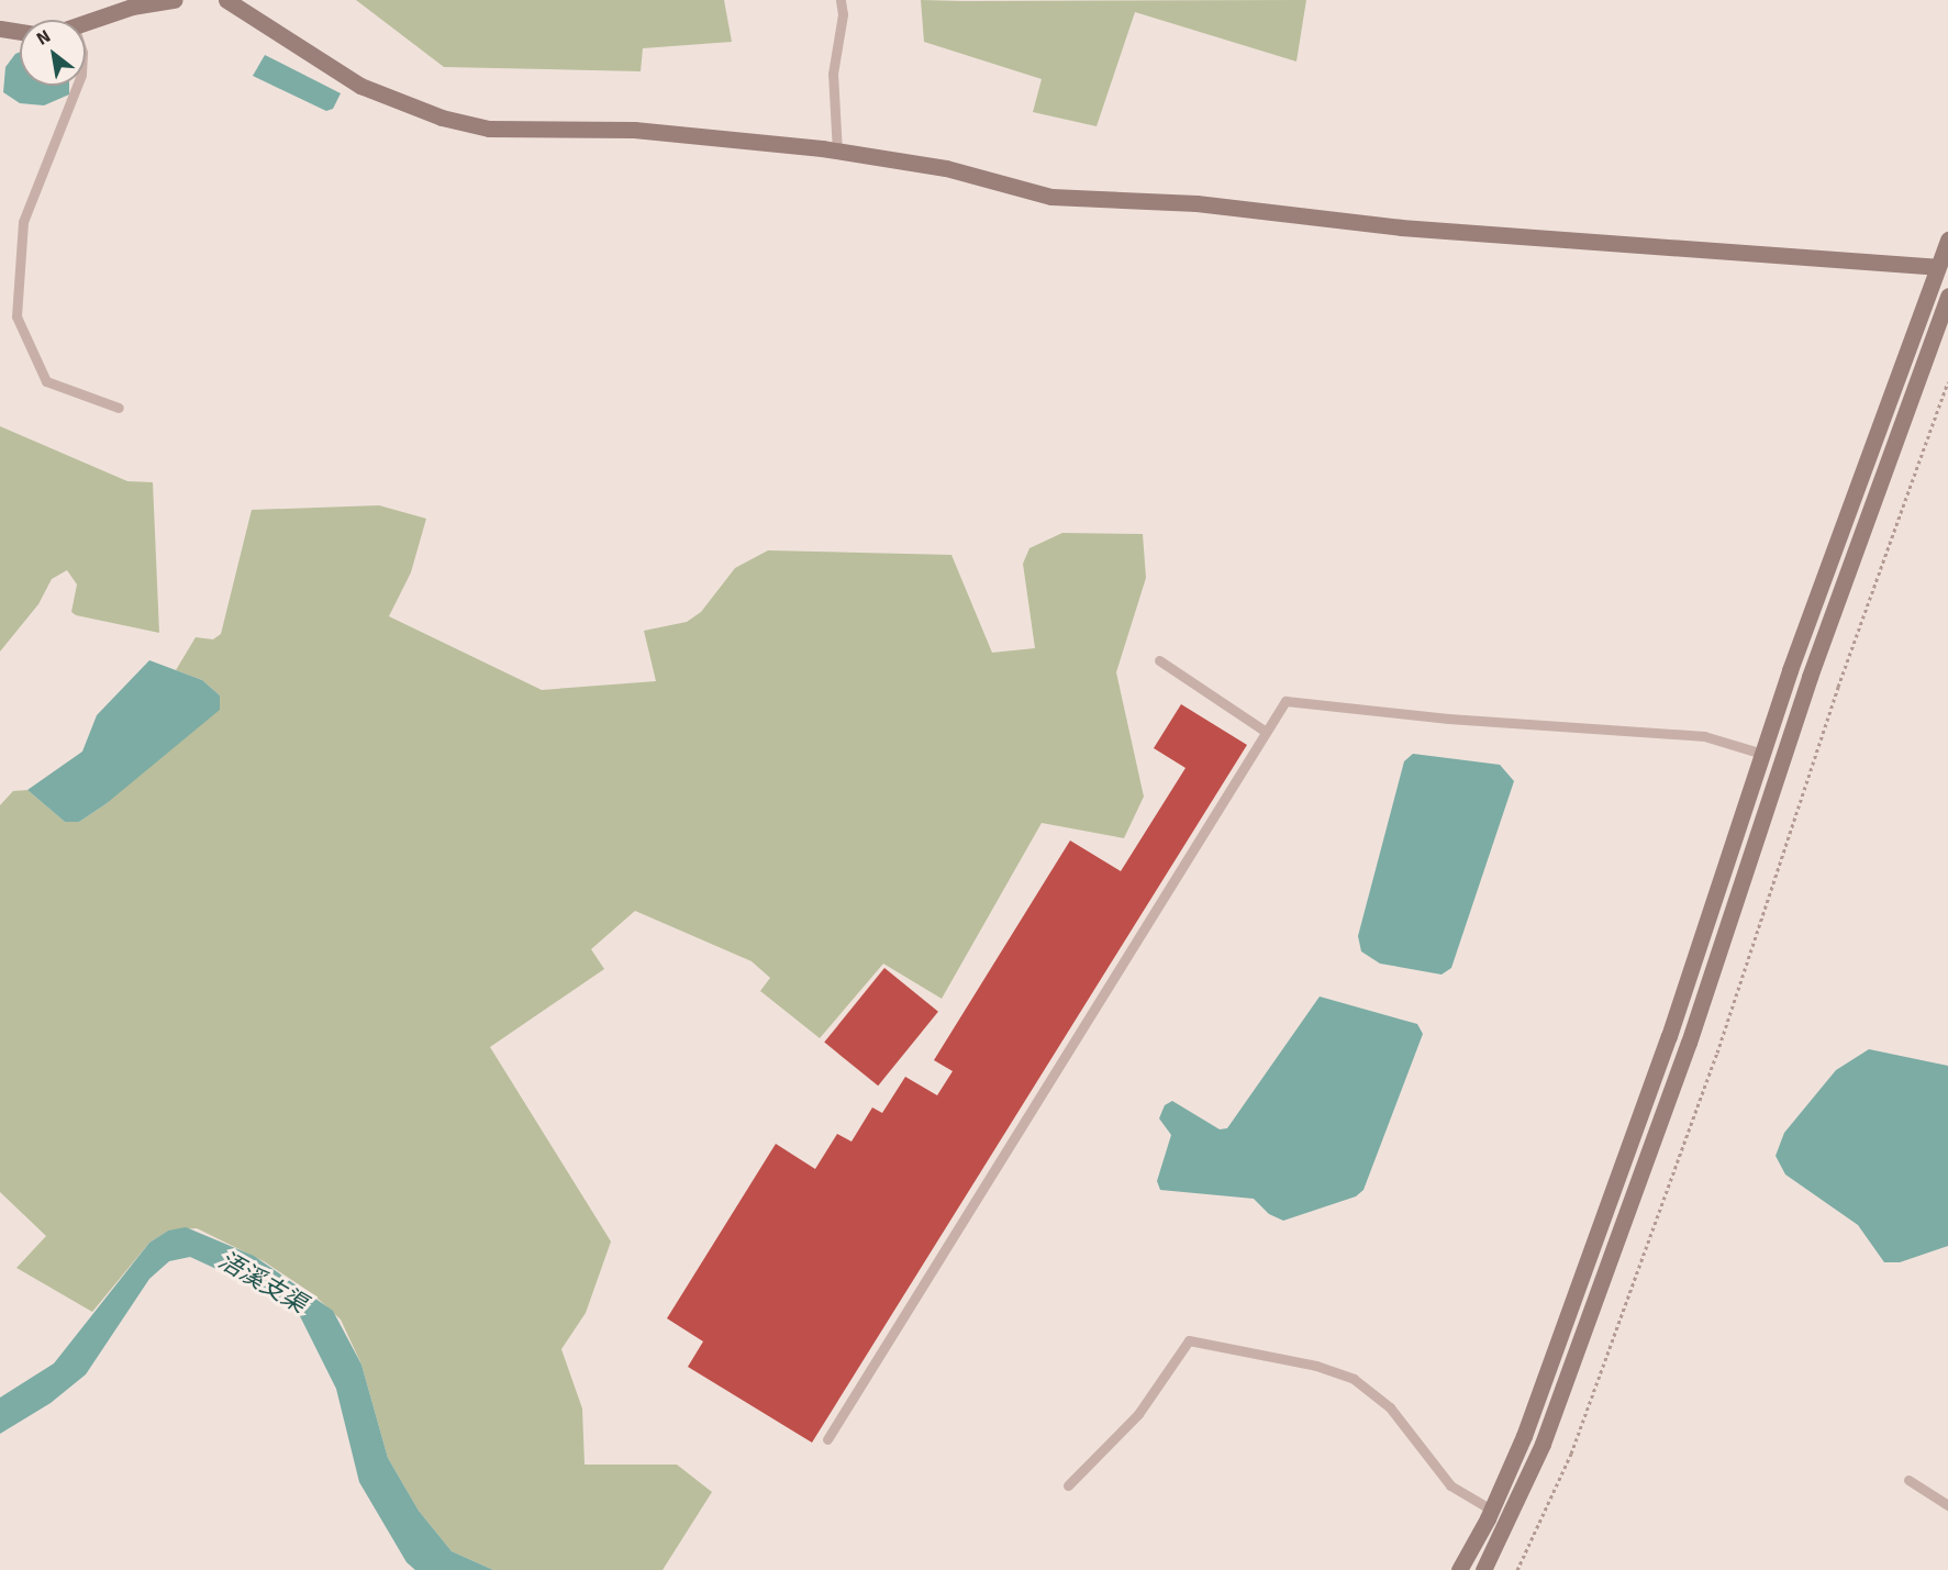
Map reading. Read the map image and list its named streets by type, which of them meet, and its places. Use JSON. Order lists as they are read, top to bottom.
{
  "water": ["浯溪支渠"],
  "north": "top left"
}
